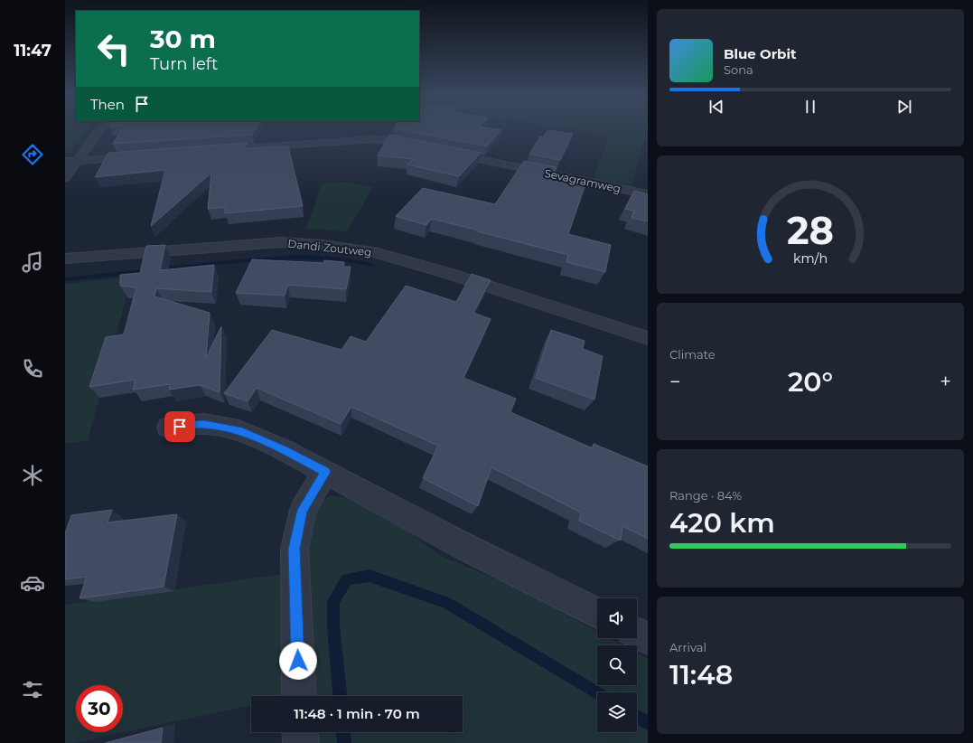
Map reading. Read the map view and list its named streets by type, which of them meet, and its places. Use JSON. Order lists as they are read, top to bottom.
{
  "streets": {
    "street": ["Sevagramweg", "Dandi Zoutweg"]
  },
  "page": {
    "tabs": "11:47",
    "turn": ["30 m", "Turn left"],
    "song": ["Blue Orbit", "Sona"],
    "then": "Then",
    "tile": [
      "Climate",
      ["Range · 84%", "420 km"],
      ["Arrival", "11:48"]
    ],
    "heat": ["−", "20°", "+"],
    "limit": "30",
    "trip": "11:48 · 1 min · 70 m",
    "gauge": ["28", "km/h"]
  }
}
